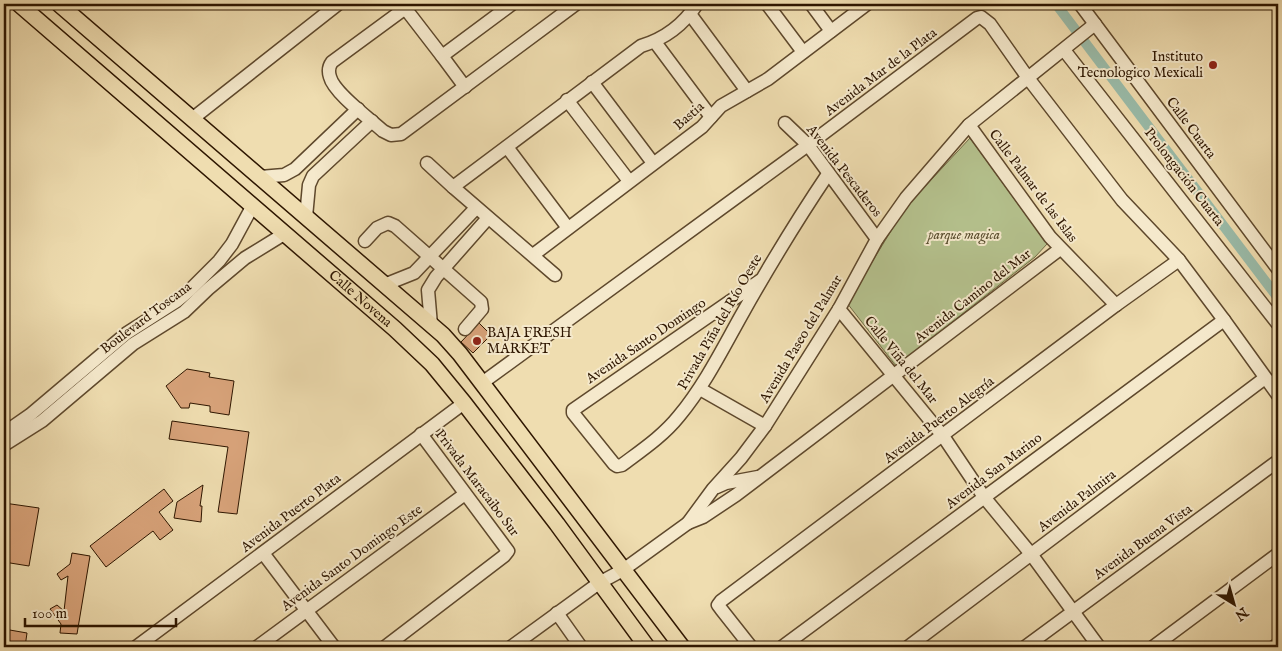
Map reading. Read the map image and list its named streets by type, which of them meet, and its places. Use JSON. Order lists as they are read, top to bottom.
{
  "streets": {
    "main road": ["Calle Novena"],
    "street": [
      "Avenida Mar de la Plata",
      "Bastia",
      "Calle Cuarta",
      "Avenida Pescaderos",
      "Prolongación Cuarta",
      "Calle Palmar de las Islas",
      "Avenida Camino del Mar",
      "Boulevard Toscana",
      "Privada Piña del Río Oeste",
      "Avenida Paseo del Palmar",
      "Avenida Santo Domingo",
      "Calle Viña del Mar",
      "Avenida Puerto Alegría",
      "Avenida San Marino",
      "Privada Maracaibo Sur",
      "Avenida Palmira",
      "Avenida Puerto Plata",
      "Avenida Buena Vista",
      "Avenida Santo Domingo Este"
    ]
  },
  "crossings": [
    ["Avenida Mar de la Plata", "Avenida Pescaderos"],
    ["Avenida Mar de la Plata", "Calle Novena"],
    ["Avenida Mar de la Plata", "Avenida Paseo del Palmar"],
    ["Avenida Mar de la Plata", "Avenida Puerto Alegría"],
    ["Avenida Mar de la Plata", "Avenida San Marino"],
    ["Avenida Mar de la Plata", "Avenida Palmira"],
    ["Calle Cuarta", "Avenida Paseo del Palmar"],
    ["Avenida Pescaderos", "Privada Piña del Río Oeste"],
    ["Avenida Pescaderos", "Avenida Paseo del Palmar"],
    ["Prolongación Cuarta", "Avenida Paseo del Palmar"],
    ["Calle Palmar de las Islas", "Avenida Camino del Mar"],
    ["Calle Palmar de las Islas", "Avenida Paseo del Palmar"],
    ["Calle Palmar de las Islas", "Avenida Puerto Alegría"],
    ["Avenida Camino del Mar", "Avenida Paseo del Palmar"],
    ["Avenida Camino del Mar", "Calle Viña del Mar"],
    ["Calle Novena", "Boulevard Toscana"],
    ["Calle Novena", "Avenida Paseo del Palmar"],
    ["Calle Novena", "Avenida Puerto Plata"],
    ["Privada Piña del Río Oeste", "Avenida Santo Domingo"],
    ["Avenida Paseo del Palmar", "Calle Viña del Mar"],
    ["Calle Viña del Mar", "Avenida Puerto Alegría"],
    ["Calle Viña del Mar", "Avenida San Marino"],
    ["Calle Viña del Mar", "Avenida Palmira"],
    ["Calle Viña del Mar", "Avenida Buena Vista"],
    ["Privada Maracaibo Sur", "Avenida Puerto Plata"],
    ["Privada Maracaibo Sur", "Avenida Santo Domingo Este"]
  ],
  "parks": ["parque magica"],
  "places": ["Instituto Tecnologico Mexicali", "BAJA FRESH MARKET"],
  "scale_bar": "100 m",
  "north": "bottom right"
}
